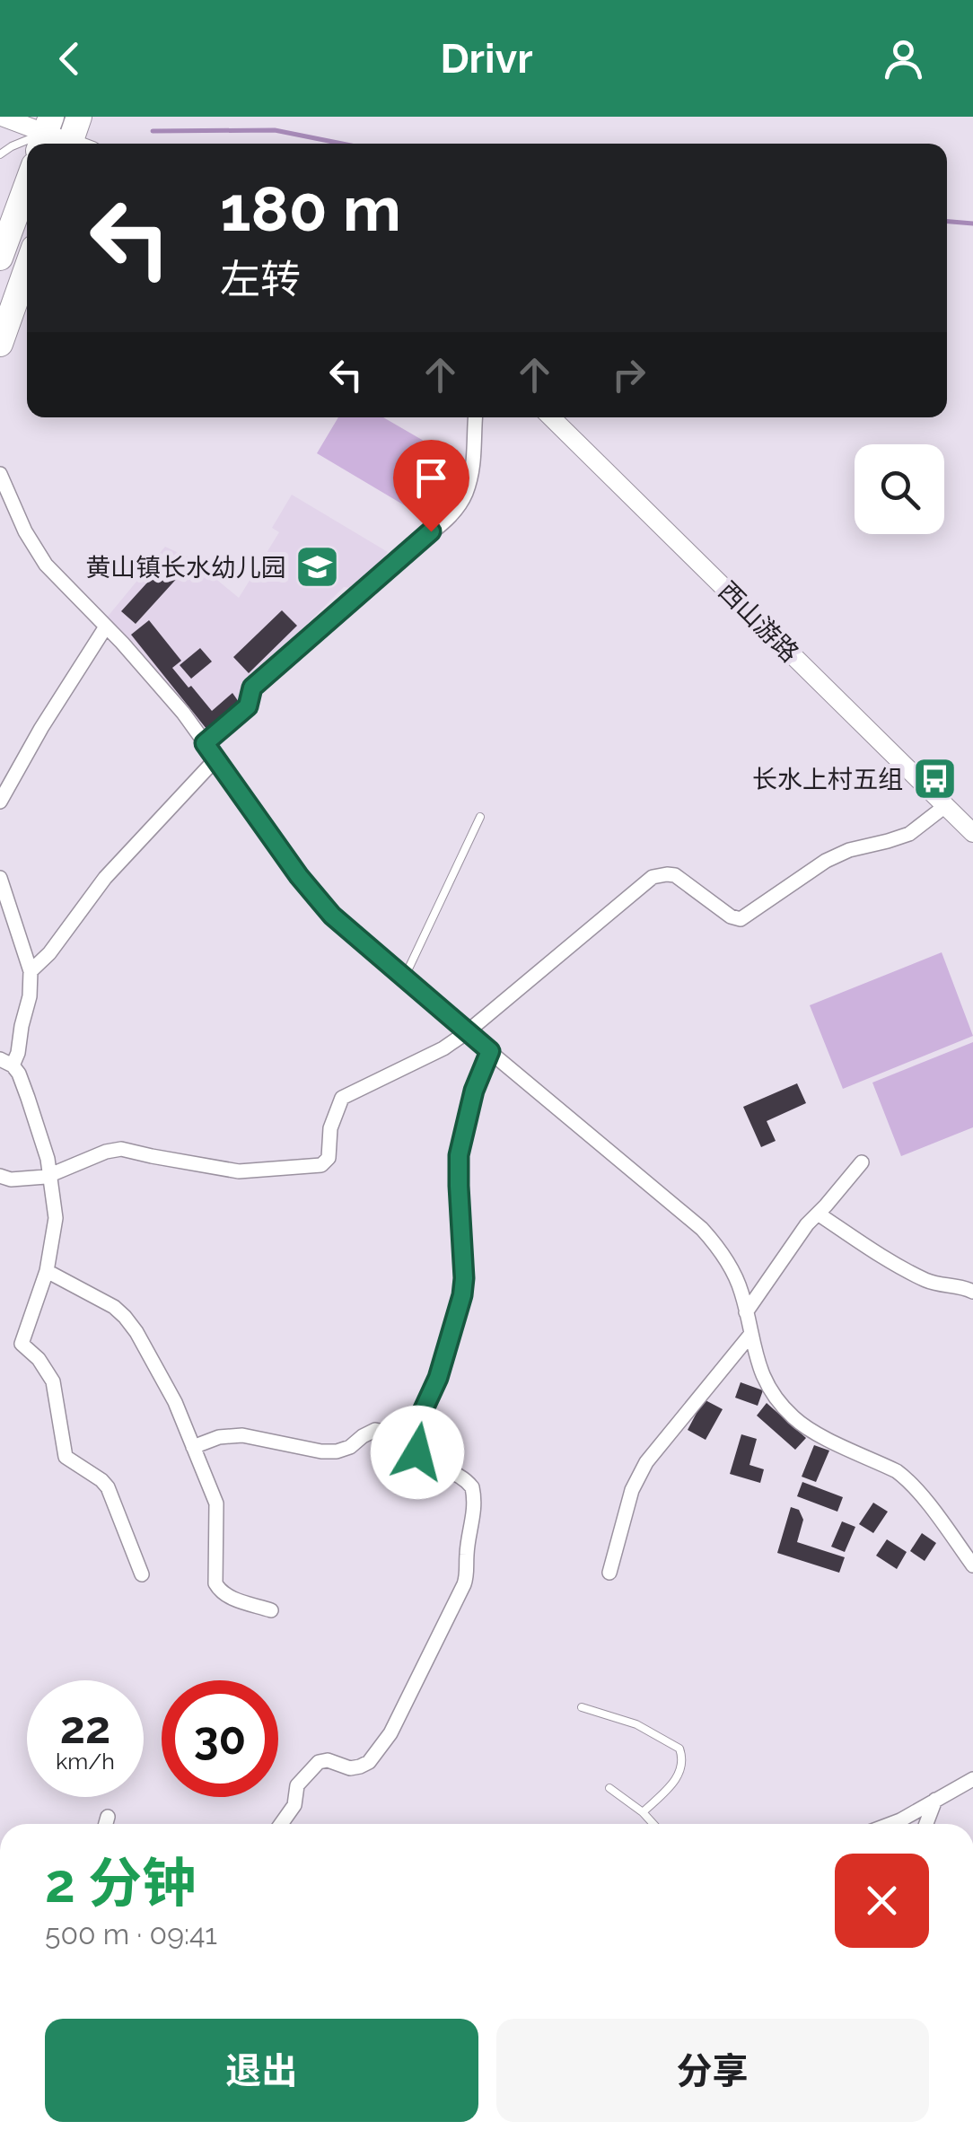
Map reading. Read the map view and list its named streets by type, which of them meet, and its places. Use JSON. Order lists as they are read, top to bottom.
{
  "streets": {
    "street": ["西山游路"]
  },
  "places": {
    "school or university": ["黄山镇长水幼儿园"],
    "bus stop": ["长水上村五组"]
  },
  "page": {
    "header": "Drivr",
    "turn": ["180 m", "左转"],
    "speed": "22 km/h",
    "limit": "30",
    "heading": ["2 分钟", "500 m · 09:41"],
    "buttons": ["退出", "分享"]
  }
}
